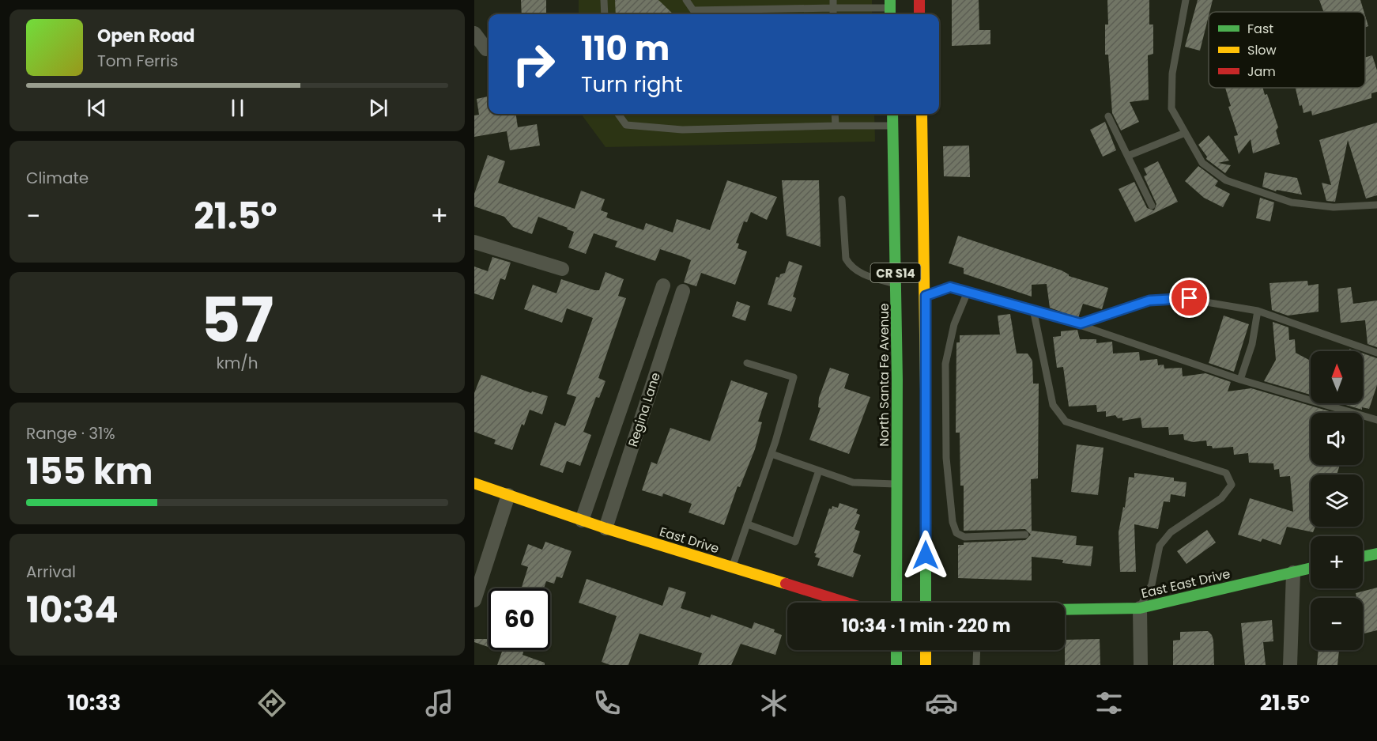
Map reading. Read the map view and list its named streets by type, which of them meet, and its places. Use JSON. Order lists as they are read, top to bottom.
{
  "streets": {
    "main road": [
      "CR S14",
      "North Santa Fe Avenue",
      "East Drive",
      "East East Drive"
    ],
    "street": ["Regina Lane"]
  },
  "crossings": [
    ["Regina Lane", "East Drive"]
  ],
  "legend": ["Fast", "Slow", "Jam"],
  "north": "top",
  "page": {
    "turn": ["110 m", "Turn right"],
    "song": ["Open Road", "Tom Ferris"],
    "tile": [
      "Climate",
      ["57", "km/h"],
      ["Range · 31%", "155 km"],
      ["Arrival", "10:34"]
    ],
    "heat": ["−", "21.5°", "+"],
    "map_buttons": ["+", "−"],
    "limit": "60",
    "trip": "10:34 · 1 min · 220 m",
    "tabs": ["10:33", "21.5°"]
  }
}
